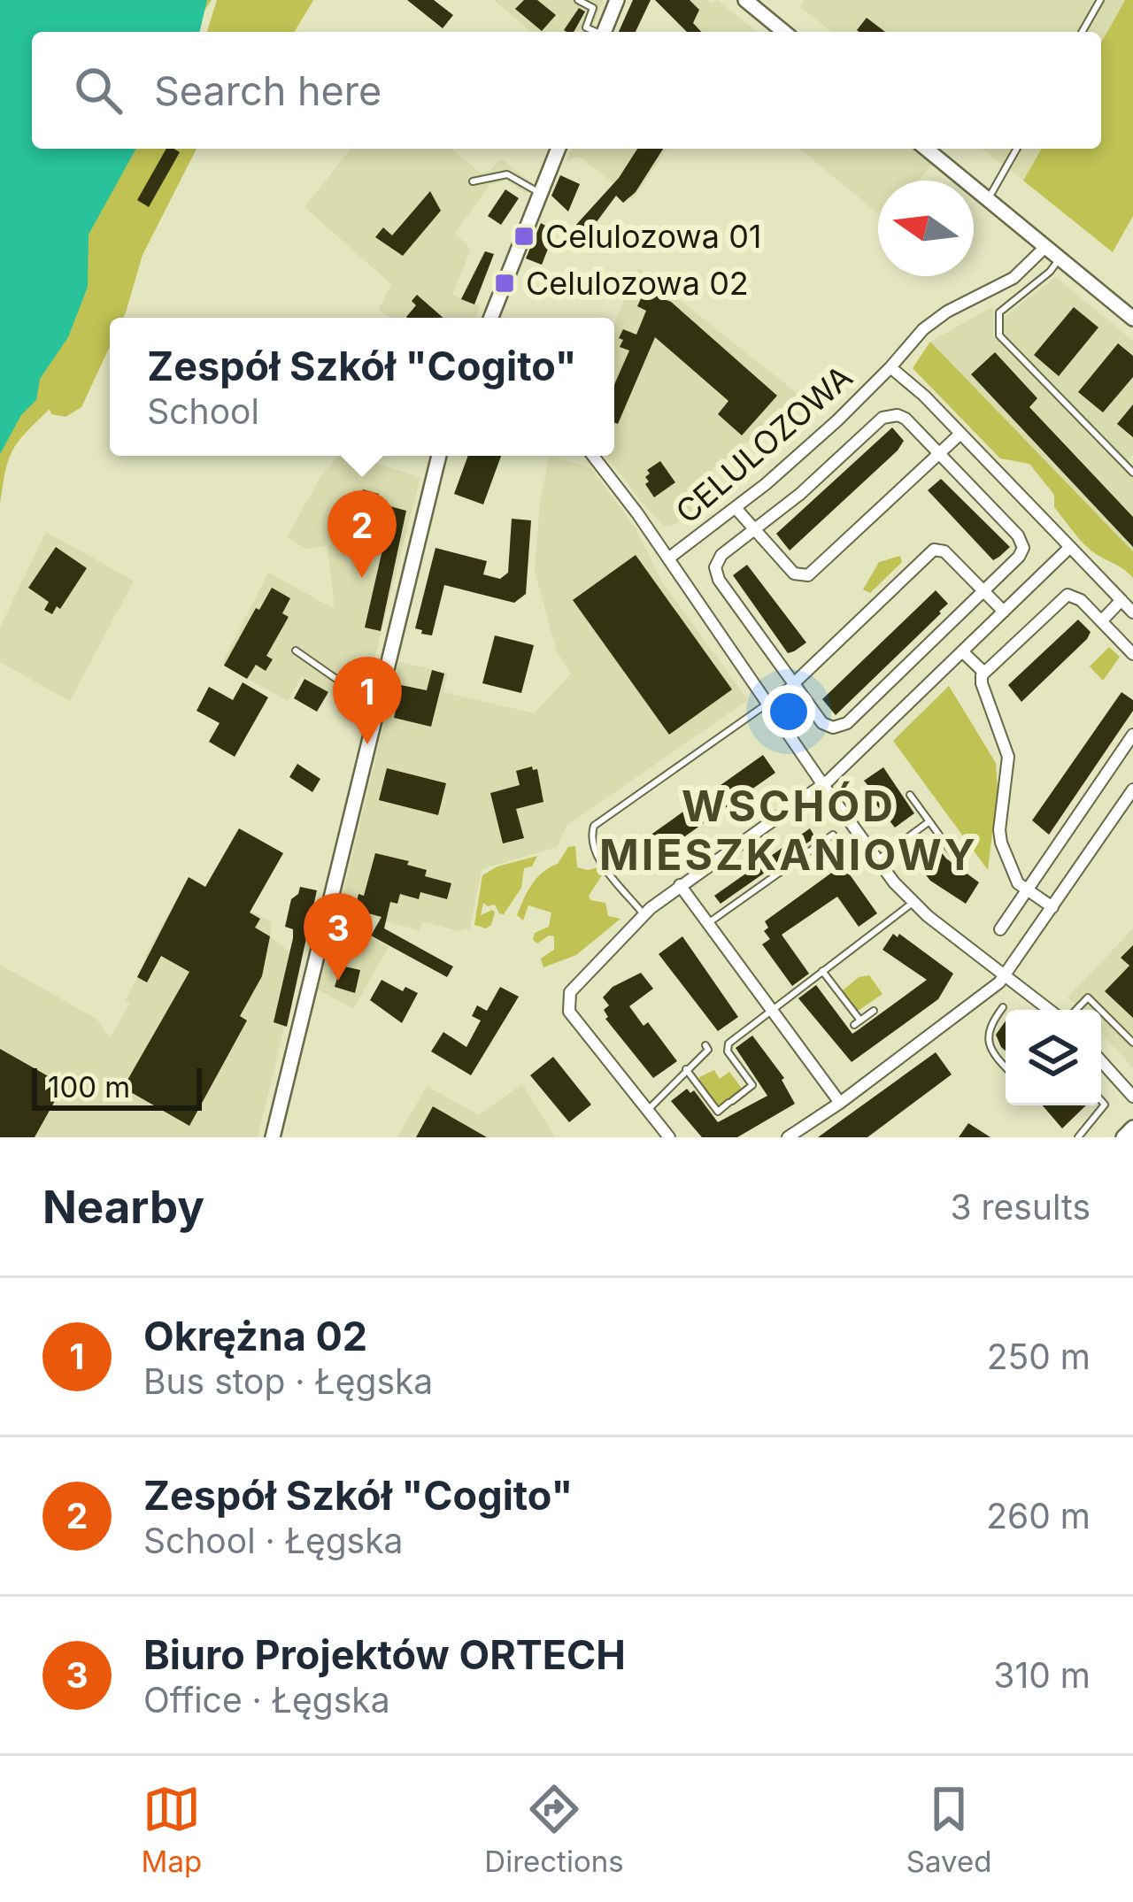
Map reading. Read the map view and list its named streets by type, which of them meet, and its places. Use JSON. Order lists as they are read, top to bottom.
{
  "streets": {
    "street": ["CELULOZOWA"]
  },
  "districts": ["WSCHÓD MIESZKANIOWY"],
  "places": {
    "transit": ["Celulozowa 01", "Celulozowa 02"]
  },
  "scale_bar": "100 m",
  "north": "left",
  "page": {
    "search": "Search here",
    "popup": ["Zespół Szkół \"Cogito\"", "School"],
    "pins": ["2", "1", "3"],
    "scale": "100 m",
    "heading": ["Nearby", "3 results"],
    "list": [
      {
        "mark": "1",
        "name": "Okrężna 02",
        "note": "Bus stop · Łęgska",
        "value": "250 m"
      },
      {
        "mark": "2",
        "name": "Zespół Szkół \"Cogito\"",
        "note": "School · Łęgska",
        "value": "260 m"
      },
      {
        "mark": "3",
        "name": "Biuro Projektów ORTECH",
        "note": "Office · Łęgska",
        "value": "310 m"
      }
    ],
    "nav": ["Map", "Directions", "Saved"]
  }
}
